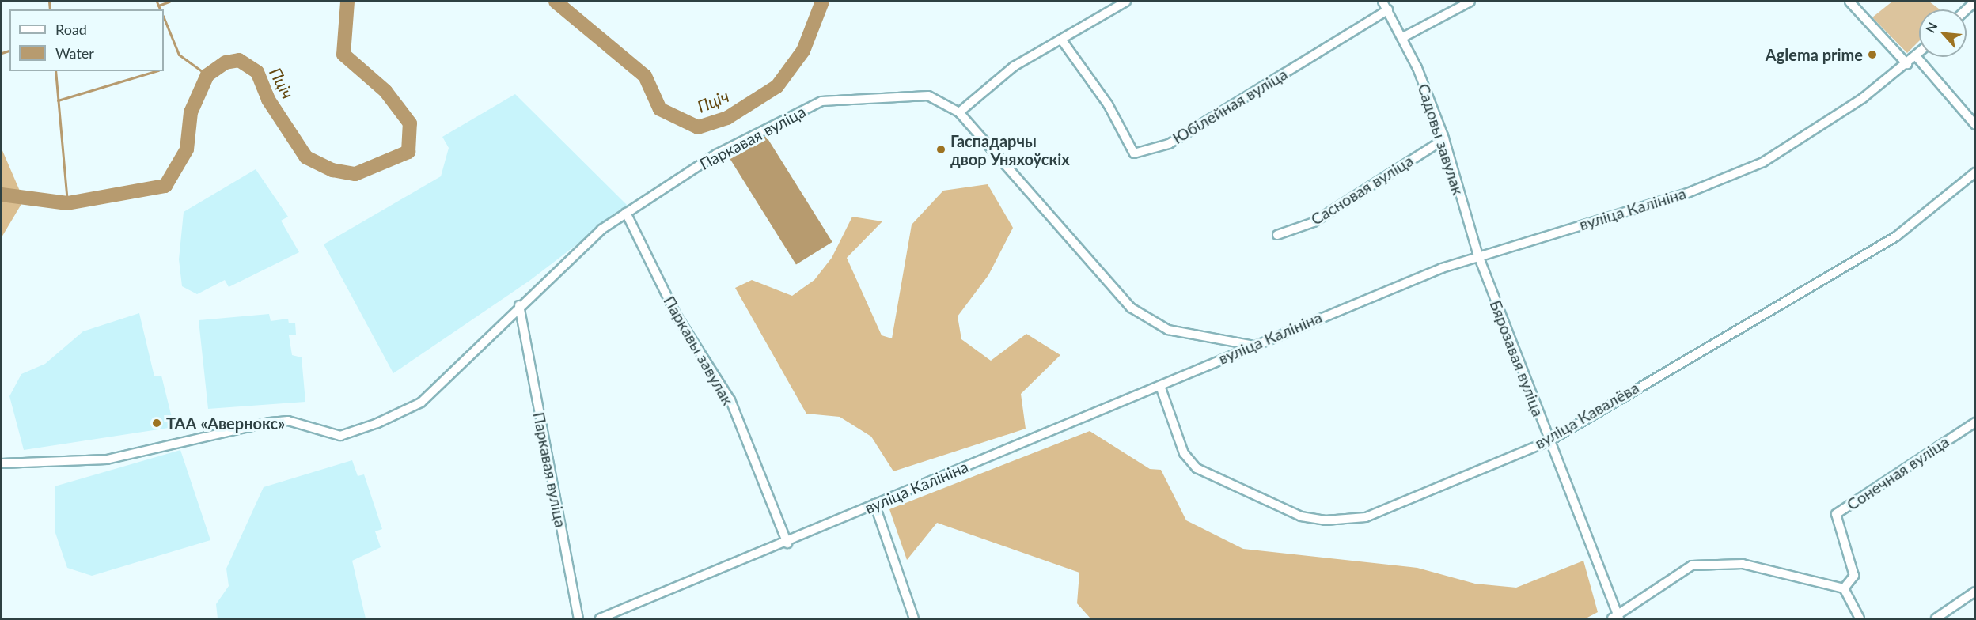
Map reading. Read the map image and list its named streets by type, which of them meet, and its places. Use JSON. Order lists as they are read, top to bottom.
{
  "streets": {
    "street": [
      "Юбілейная вуліца",
      "Паркавая вуліца",
      "Садовы завулак",
      "Сасновая вуліца",
      "вуліца Калініна",
      "Паркавы завулак",
      "Бярозавая вуліца",
      "вуліца Кавалёва",
      "Сонечная вуліца"
    ]
  },
  "crossings": [
    ["Юбілейная вуліца", "Садовы завулак"],
    ["Паркавая вуліца", "вуліца Калініна"],
    ["Паркавая вуліца", "Паркавы завулак"],
    ["Садовы завулак", "Сасновая вуліца"],
    ["Садовы завулак", "вуліца Калініна"],
    ["Садовы завулак", "Бярозавая вуліца"],
    ["вуліца Калініна", "Паркавы завулак"],
    ["вуліца Калініна", "Бярозавая вуліца"],
    ["вуліца Калініна", "вуліца Кавалёва"],
    ["Бярозавая вуліца", "вуліца Кавалёва"]
  ],
  "water": ["Пціч"],
  "places": ["Aglema prime", "Гаспадарчы двор Уняхоўскіх", "ТАА «Авернокс»"],
  "legend": ["Road", "Water"],
  "north": "top left"
}
